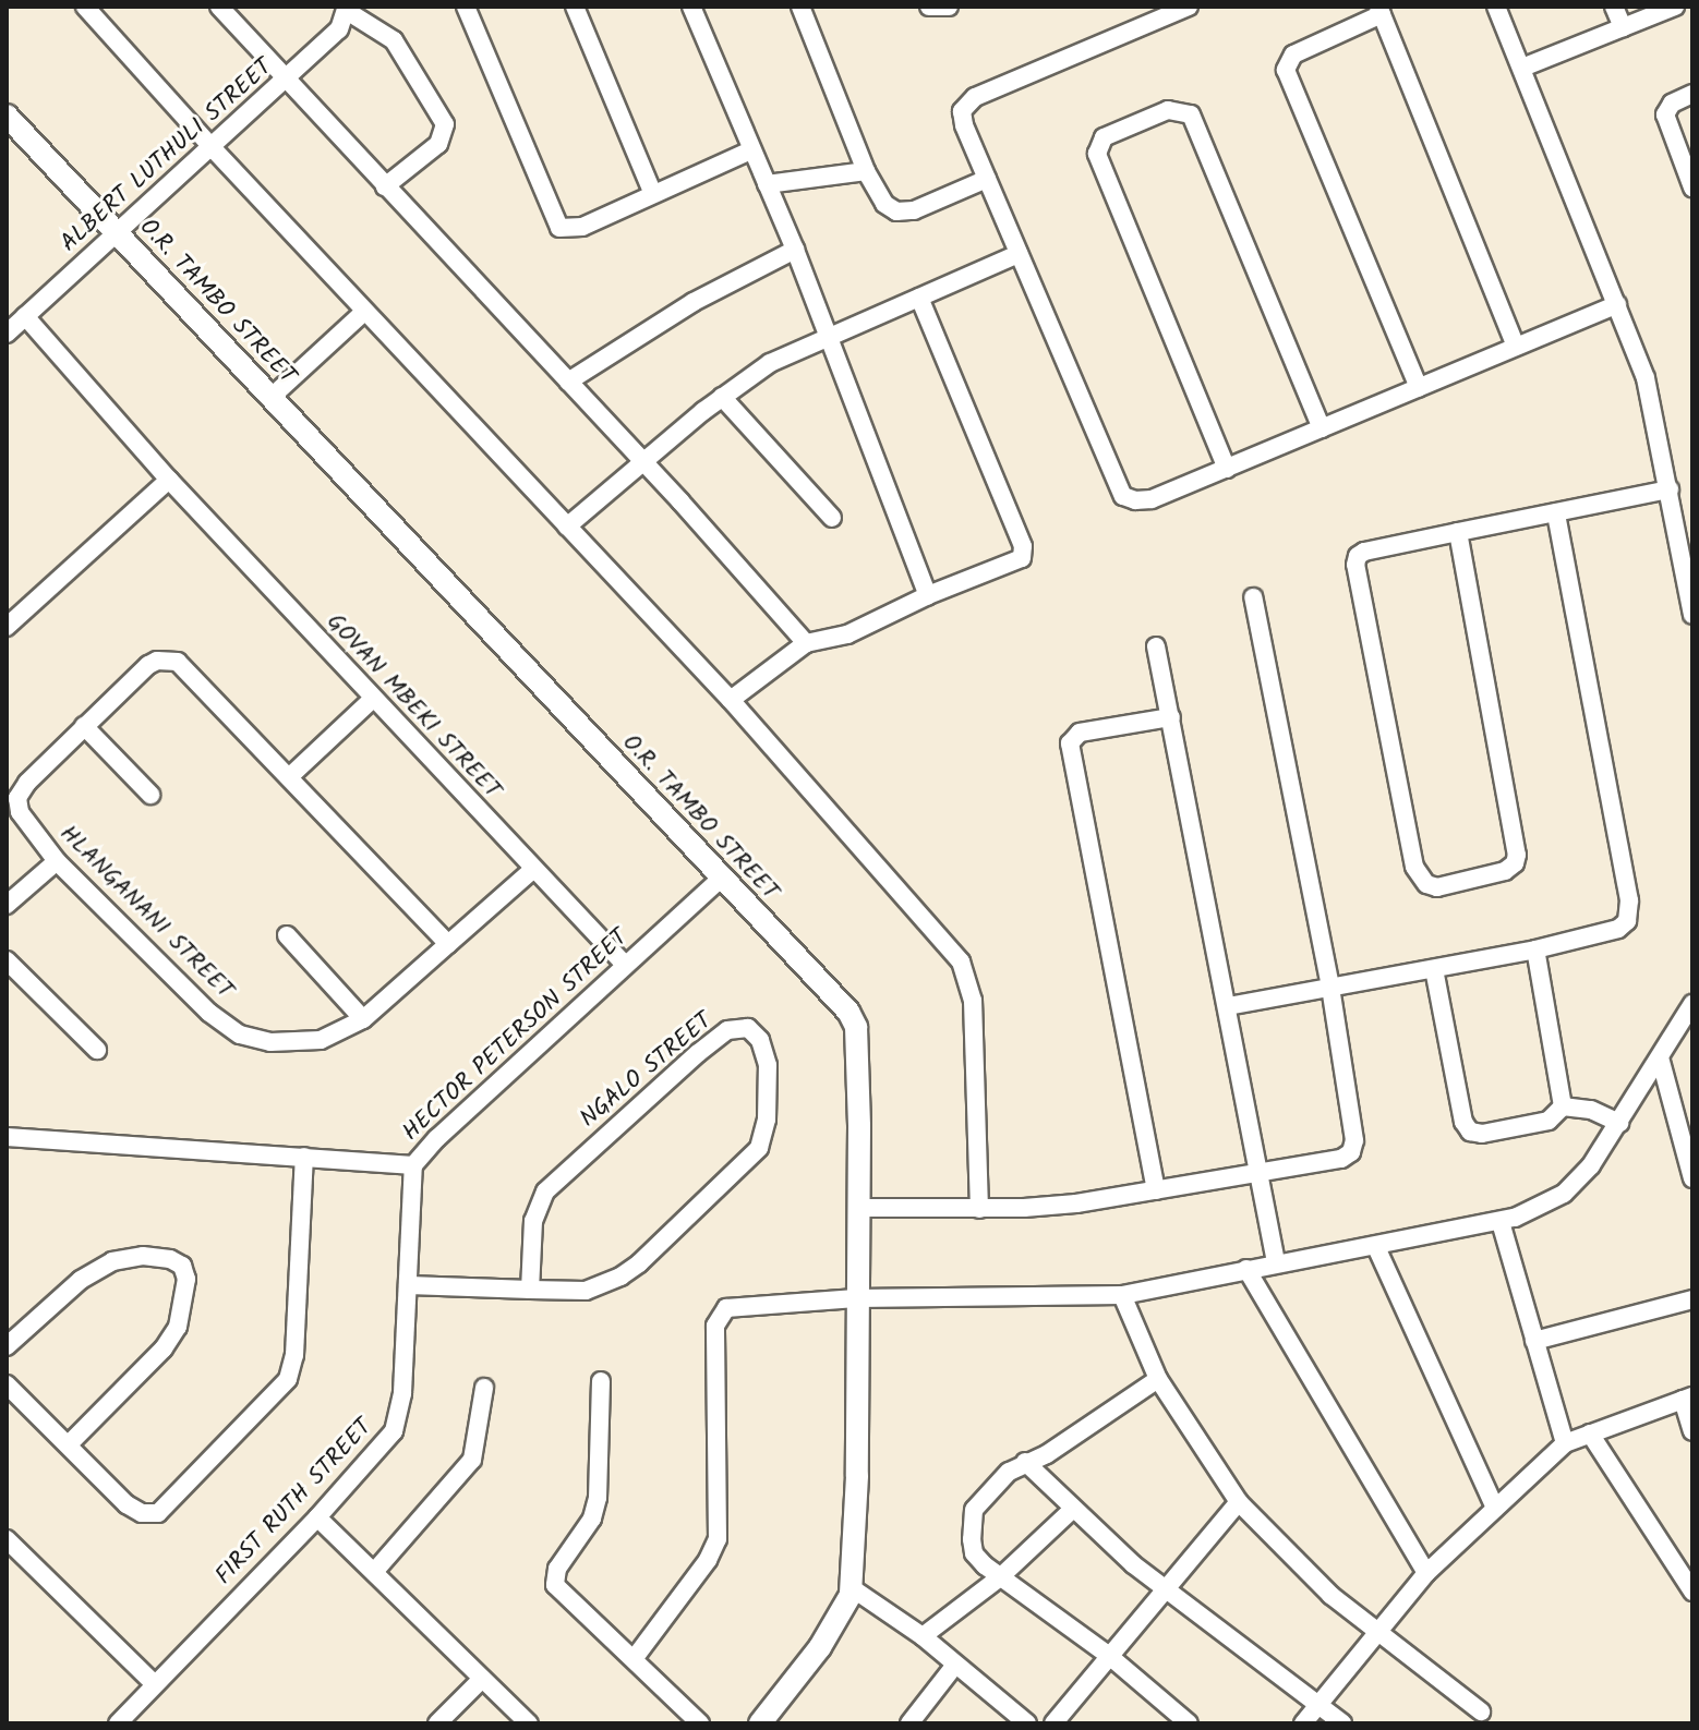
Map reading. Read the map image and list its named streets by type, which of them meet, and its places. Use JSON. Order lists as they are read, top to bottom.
{
  "streets": {
    "street": [
      "ALBERT LUTHULI STREET",
      "O.R. TAMBO STREET",
      "GOVAN MBEKI STREET",
      "HLANGANANI STREET",
      "HECTOR PETERSON STREET",
      "NGALO STREET",
      "FIRST RUTH STREET"
    ]
  },
  "crossings": [
    ["ALBERT LUTHULI STREET", "O.R. TAMBO STREET"],
    ["ALBERT LUTHULI STREET", "GOVAN MBEKI STREET"],
    ["O.R. TAMBO STREET", "HECTOR PETERSON STREET"],
    ["GOVAN MBEKI STREET", "HLANGANANI STREET"],
    ["GOVAN MBEKI STREET", "HECTOR PETERSON STREET"],
    ["HECTOR PETERSON STREET", "FIRST RUTH STREET"],
    ["NGALO STREET", "FIRST RUTH STREET"]
  ]
}
